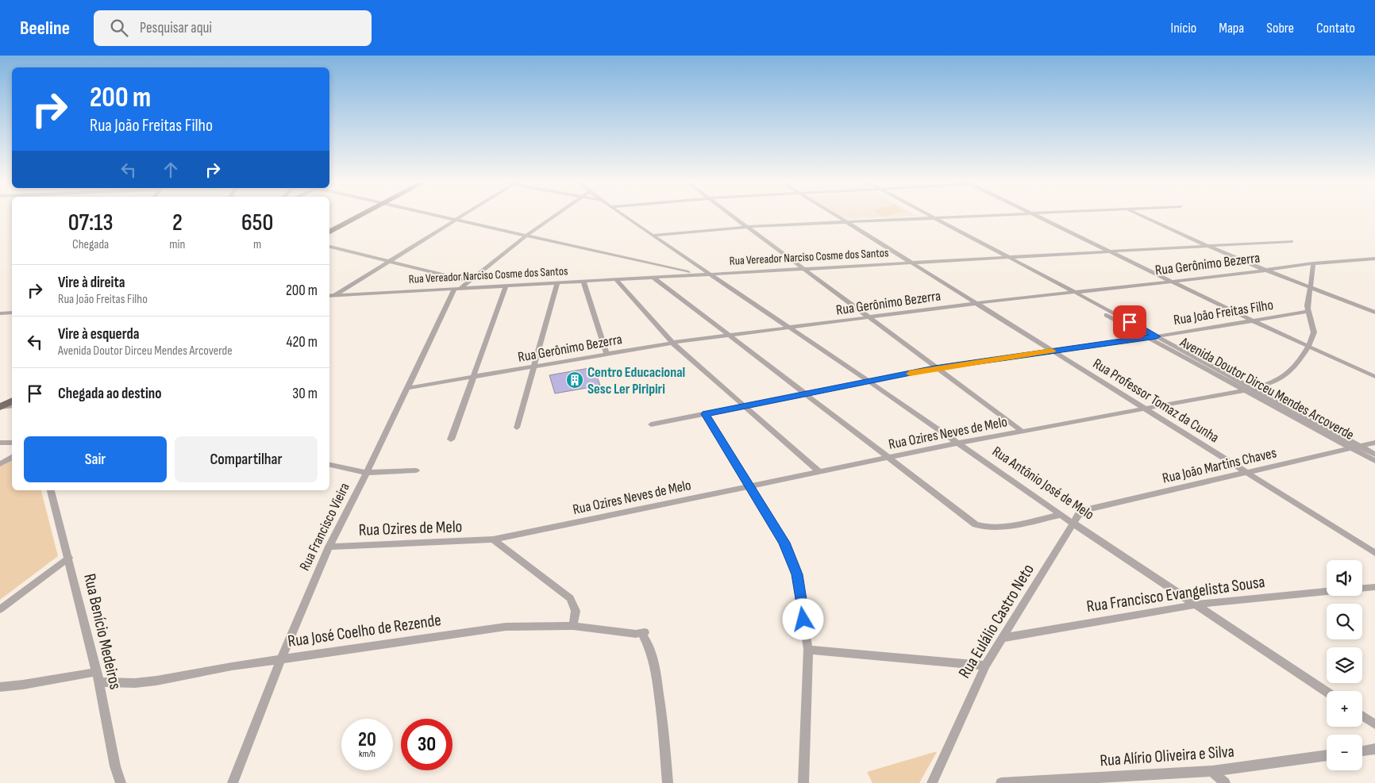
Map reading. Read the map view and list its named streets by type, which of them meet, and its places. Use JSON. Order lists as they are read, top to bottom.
{
  "streets": {
    "street": [
      "Rua Vereador Narciso Cosme dos Santos",
      "Rua Gerônimo Bezerra",
      "Rua João Freitas Filho",
      "Avenida Doutor Dirceu Mendes Arcoverde",
      "Rua Professor Tomaz da Cunha",
      "Rua Ozires Neves de Melo",
      "Rua João Martins Chaves",
      "Rua Antônio José de Melo",
      "Rua Francisco Vieira",
      "Rua Ozires de Melo",
      "Rua Francisco Evangelista Sousa",
      "Rua Eulálio Castro Neto",
      "Rua José Coelho de Rezende",
      "Rua Benício Medeiros",
      "Rua Alírio Oliveira e Silva"
    ]
  },
  "crossings": [
    ["Rua Vereador Narciso Cosme dos Santos", "Avenida Doutor Dirceu Mendes Arcoverde"],
    ["Rua Vereador Narciso Cosme dos Santos", "Rua Professor Tomaz da Cunha"],
    ["Rua Vereador Narciso Cosme dos Santos", "Rua Antônio José de Melo"],
    ["Rua Vereador Narciso Cosme dos Santos", "Rua Francisco Vieira"],
    ["Rua Gerônimo Bezerra", "Avenida Doutor Dirceu Mendes Arcoverde"],
    ["Rua Gerônimo Bezerra", "Rua Professor Tomaz da Cunha"],
    ["Rua Gerônimo Bezerra", "Rua Ozires Neves de Melo"],
    ["Rua Gerônimo Bezerra", "Rua Antônio José de Melo"],
    ["Rua Gerônimo Bezerra", "Rua Francisco Vieira"],
    ["Rua João Freitas Filho", "Avenida Doutor Dirceu Mendes Arcoverde"],
    ["Rua João Freitas Filho", "Rua Professor Tomaz da Cunha"],
    ["Rua João Freitas Filho", "Rua Ozires Neves de Melo"],
    ["Rua João Freitas Filho", "Rua Antônio José de Melo"],
    ["Avenida Doutor Dirceu Mendes Arcoverde", "Rua Ozires Neves de Melo"],
    ["Avenida Doutor Dirceu Mendes Arcoverde", "Rua João Martins Chaves"],
    ["Rua Professor Tomaz da Cunha", "Rua Ozires Neves de Melo"],
    ["Rua Professor Tomaz da Cunha", "Rua João Martins Chaves"],
    ["Rua Ozires Neves de Melo", "Rua Antônio José de Melo"],
    ["Rua Ozires Neves de Melo", "Rua Ozires de Melo"],
    ["Rua João Martins Chaves", "Rua Antônio José de Melo"],
    ["Rua João Martins Chaves", "Rua Eulálio Castro Neto"],
    ["Rua Antônio José de Melo", "Rua Francisco Evangelista Sousa"],
    ["Rua Antônio José de Melo", "Rua Eulálio Castro Neto"],
    ["Rua Francisco Vieira", "Rua Ozires de Melo"],
    ["Rua Francisco Vieira", "Rua José Coelho de Rezende"],
    ["Rua Francisco Evangelista Sousa", "Rua Eulálio Castro Neto"],
    ["Rua José Coelho de Rezende", "Rua Benício Medeiros"]
  ],
  "places": {
    "building": ["Centro Educacional Sesc Ler Piripiri"]
  },
  "page": {
    "header": "Beeline",
    "search": "Pesquisar aqui",
    "nav": [
      "Início",
      "Mapa",
      "Sobre",
      "Contato"
    ],
    "turn": ["200 m", "Rua João Freitas Filho"],
    "eta": [
      "07:13",
      "Chegada",
      "2",
      "min",
      "650",
      "m"
    ],
    "list": [
      {
        "name": "Vire à direita",
        "note": "Rua João Freitas Filho",
        "value": "200 m"
      },
      {
        "name": "Vire à esquerda",
        "note": "Avenida Doutor Dirceu Mendes Arcoverde",
        "value": "420 m"
      },
      {
        "name": "Chegada ao destino",
        "value": "30 m"
      }
    ],
    "buttons": ["Sair", "Compartilhar"],
    "map_buttons": ["+", "−"],
    "speed": "20 km/h",
    "limit": "30"
  }
}
